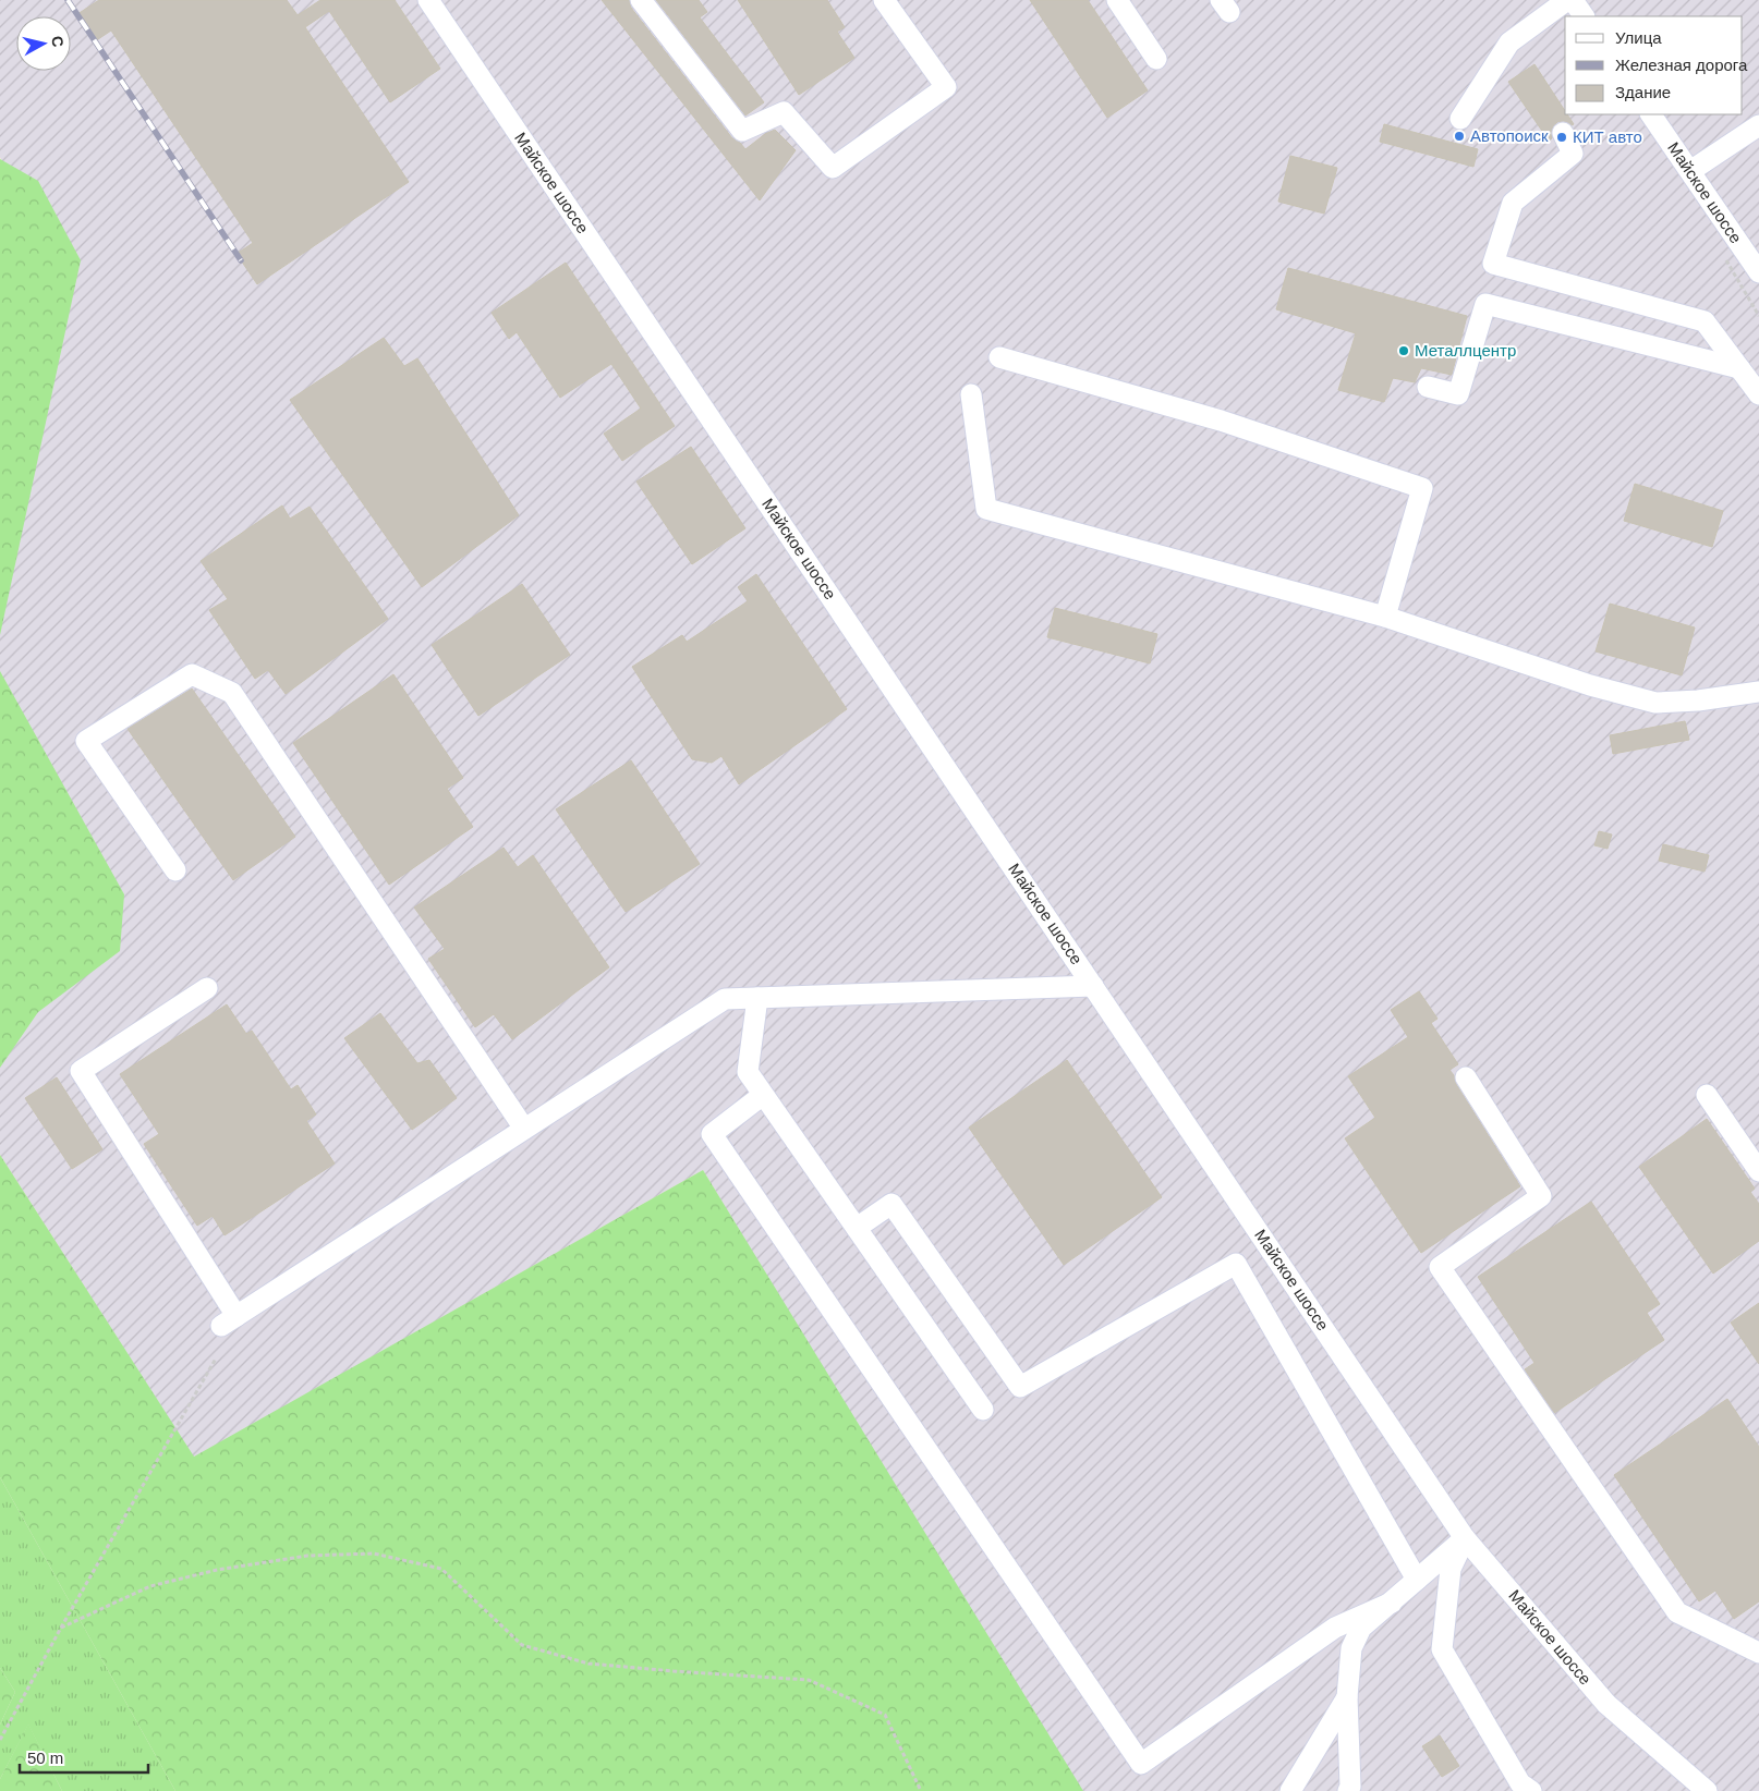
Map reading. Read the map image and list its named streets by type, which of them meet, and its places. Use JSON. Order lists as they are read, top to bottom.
{
  "streets": {
    "street": ["Майское шоссе"]
  },
  "places": ["Автопоиск", "КИТ авто", "Металлцентр"],
  "legend": ["Улица", "Железная дорога", "Здание"],
  "scale_bar": "50 m",
  "north": "right"
}
